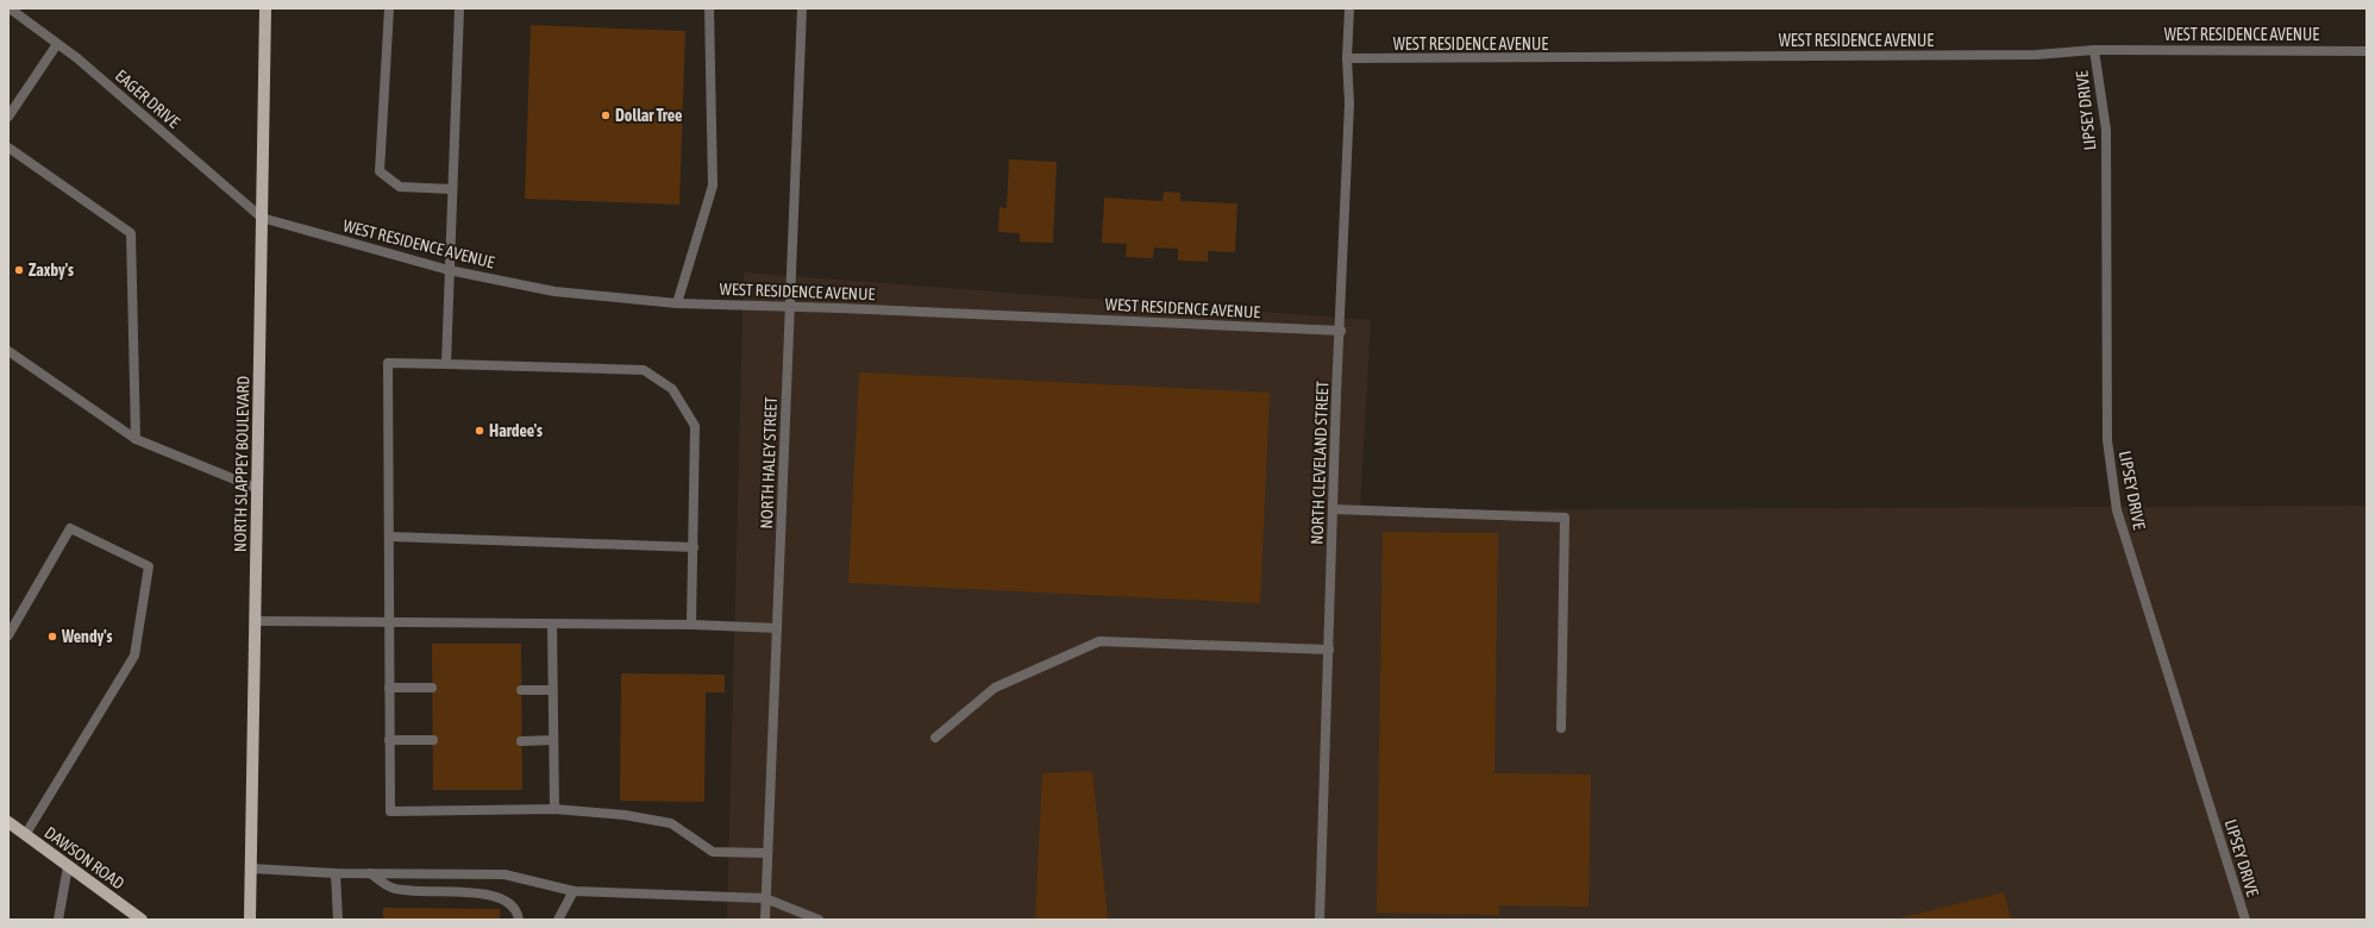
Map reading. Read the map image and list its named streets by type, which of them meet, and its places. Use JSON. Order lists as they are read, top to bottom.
{
  "streets": {
    "main road": ["NORTH SLAPPEY BOULEVARD", "DAWSON ROAD"],
    "street": [
      "WEST RESIDENCE AVENUE",
      "EAGER DRIVE",
      "LIPSEY DRIVE",
      "NORTH HALEY STREET",
      "NORTH CLEVELAND STREET"
    ]
  },
  "crossings": [
    ["WEST RESIDENCE AVENUE", "EAGER DRIVE"],
    ["WEST RESIDENCE AVENUE", "LIPSEY DRIVE"],
    ["WEST RESIDENCE AVENUE", "NORTH HALEY STREET"],
    ["WEST RESIDENCE AVENUE", "NORTH CLEVELAND STREET"],
    ["WEST RESIDENCE AVENUE", "NORTH SLAPPEY BOULEVARD"],
    ["EAGER DRIVE", "NORTH SLAPPEY BOULEVARD"]
  ],
  "places": [
    "Dollar Tree",
    "Zaxby's",
    "Hardee's",
    "Wendy's"
  ]
}
